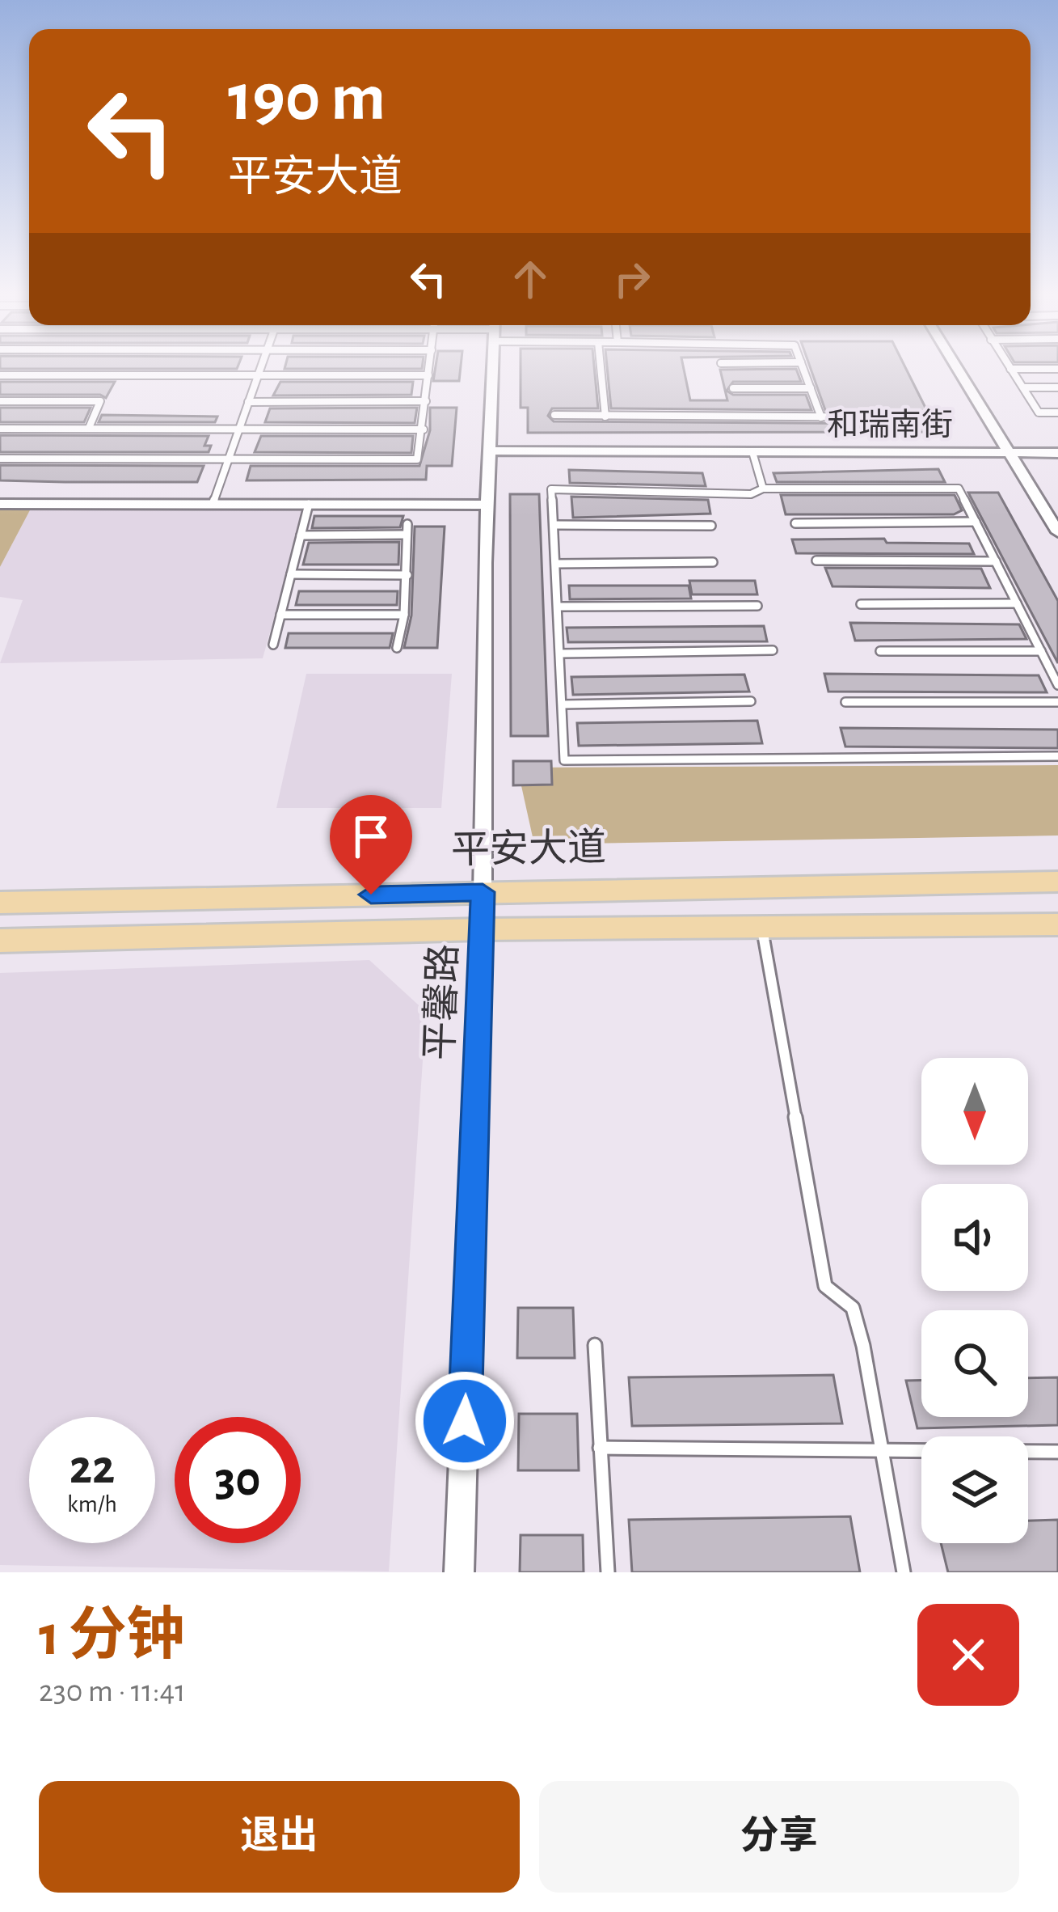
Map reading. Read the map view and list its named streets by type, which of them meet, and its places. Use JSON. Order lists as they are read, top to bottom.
{
  "streets": {
    "main road": ["平安大道"],
    "street": ["和瑞南街", "平馨路"]
  },
  "crossings": [
    ["和瑞南街", "平馨路"],
    ["平安大道", "平馨路"]
  ],
  "north": "bottom",
  "page": {
    "turn": ["190 m", "平安大道"],
    "speed": "22 km/h",
    "limit": "30",
    "heading": ["1 分钟", "230 m · 11:41"],
    "buttons": ["退出", "分享"]
  }
}
